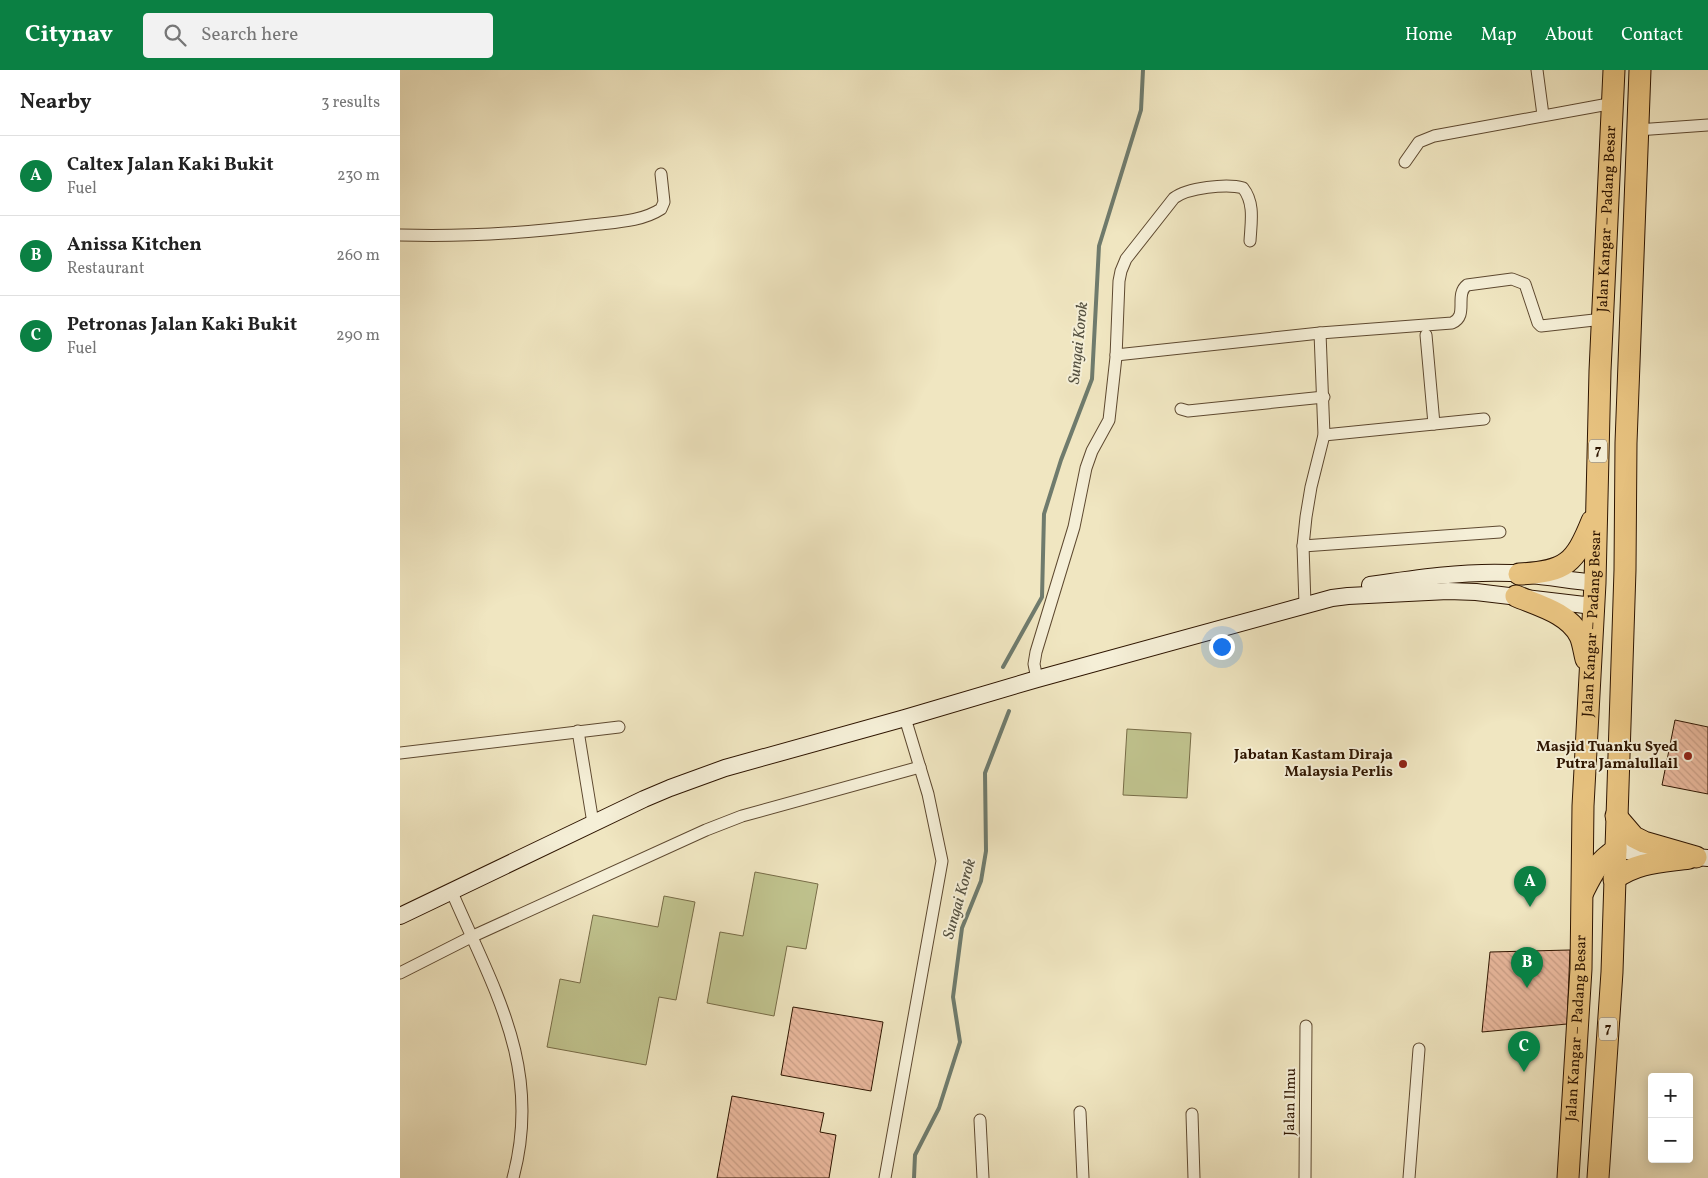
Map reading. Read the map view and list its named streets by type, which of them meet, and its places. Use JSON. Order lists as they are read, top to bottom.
{
  "streets": {
    "highway": ["Jalan Kangar – Padang Besar", "7"],
    "street": ["Jalan Ilmu"]
  },
  "water": ["Sungai Korok"],
  "places": ["Masjid Tuanku Syed Putra Jamalullail", "Jabatan Kastam Diraja Malaysia Perlis"],
  "page": {
    "header": "Citynav",
    "search": "Search here",
    "nav": [
      "Home",
      "Map",
      "About",
      "Contact"
    ],
    "heading": ["Nearby", "3 results"],
    "list": [
      {
        "mark": "A",
        "name": "Caltex Jalan Kaki Bukit",
        "note": "Fuel",
        "value": "230 m"
      },
      {
        "mark": "B",
        "name": "Anissa Kitchen",
        "note": "Restaurant",
        "value": "260 m"
      },
      {
        "mark": "C",
        "name": "Petronas Jalan Kaki Bukit",
        "note": "Fuel",
        "value": "290 m"
      }
    ],
    "pins": ["A", "B", "C"],
    "map_buttons": ["+", "−"]
  }
}
